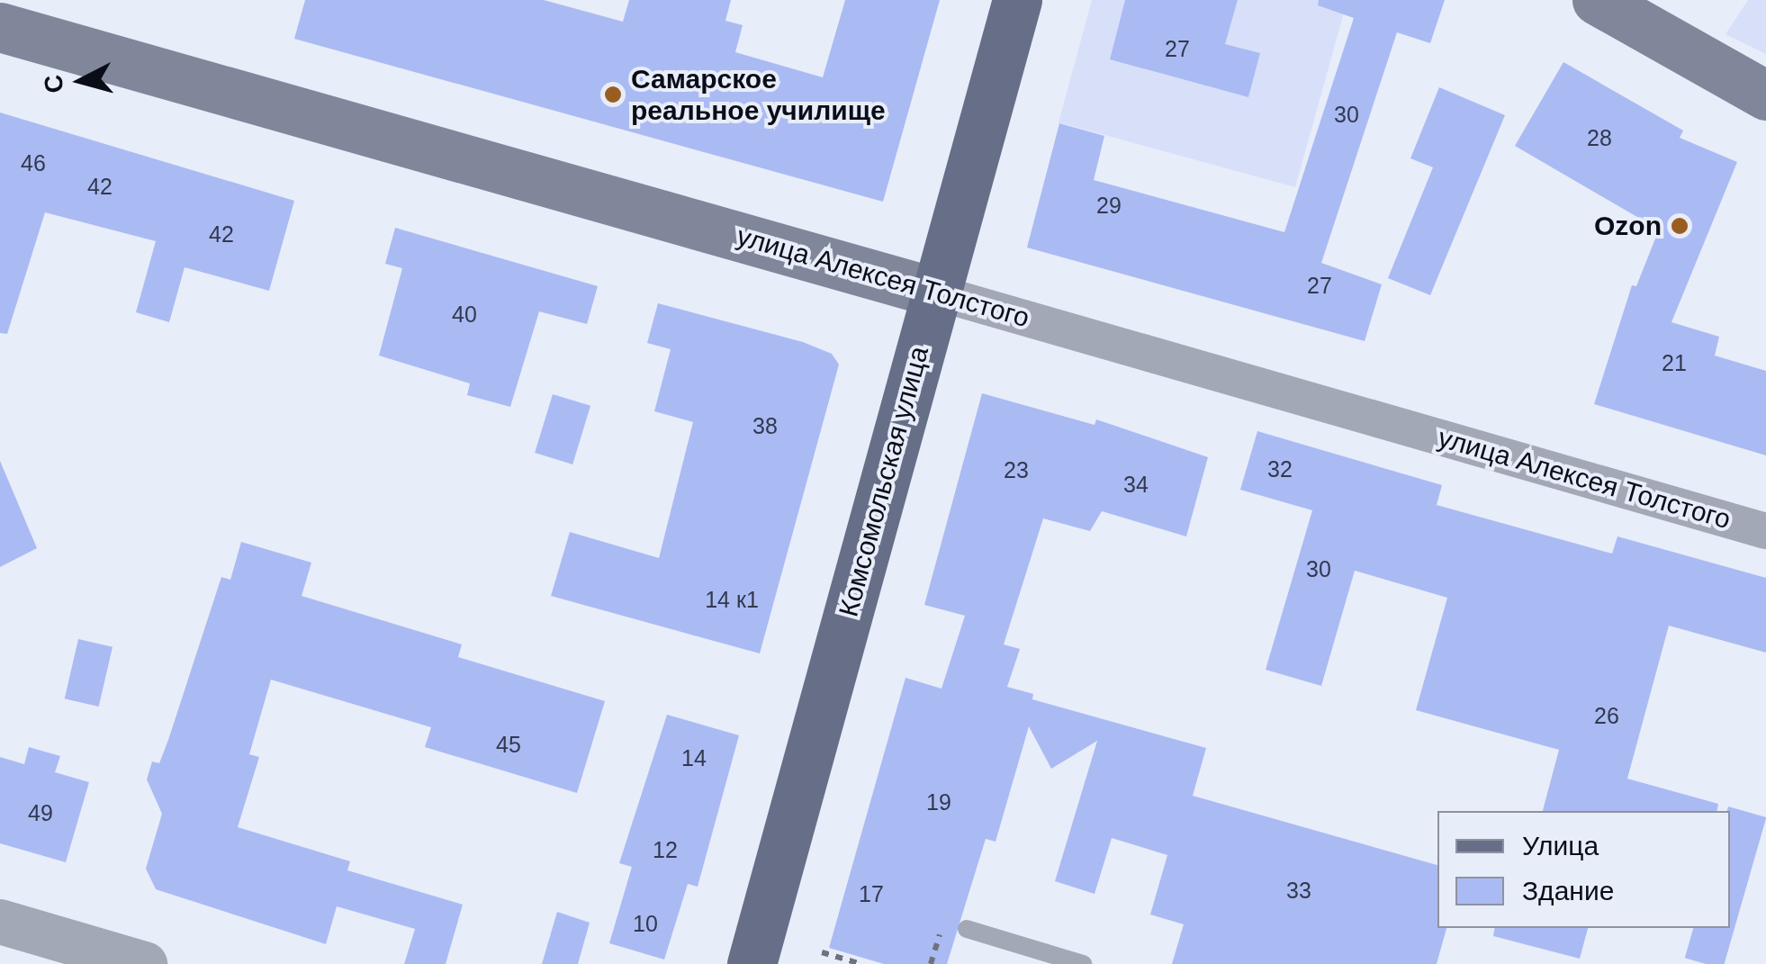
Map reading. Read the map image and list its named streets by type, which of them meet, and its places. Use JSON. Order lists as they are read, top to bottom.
{
  "streets": {
    "main road": ["улица Алексея Толстого", "Комсомольская улица"]
  },
  "crossings": [
    ["улица Алексея Толстого", "Комсомольская улица"]
  ],
  "places": ["Самарское реальное училище", "Ozon"],
  "house_numbers": [
    "27",
    "30",
    "28",
    "46",
    "42",
    "29",
    "42",
    "27",
    "40",
    "21",
    "38",
    "32",
    "23",
    "34",
    "30",
    "14 к1",
    "26",
    "45",
    "14",
    "19",
    "49",
    "12",
    "33",
    "17",
    "10"
  ],
  "legend": ["Улица", "Здание"],
  "north": "left"
}
